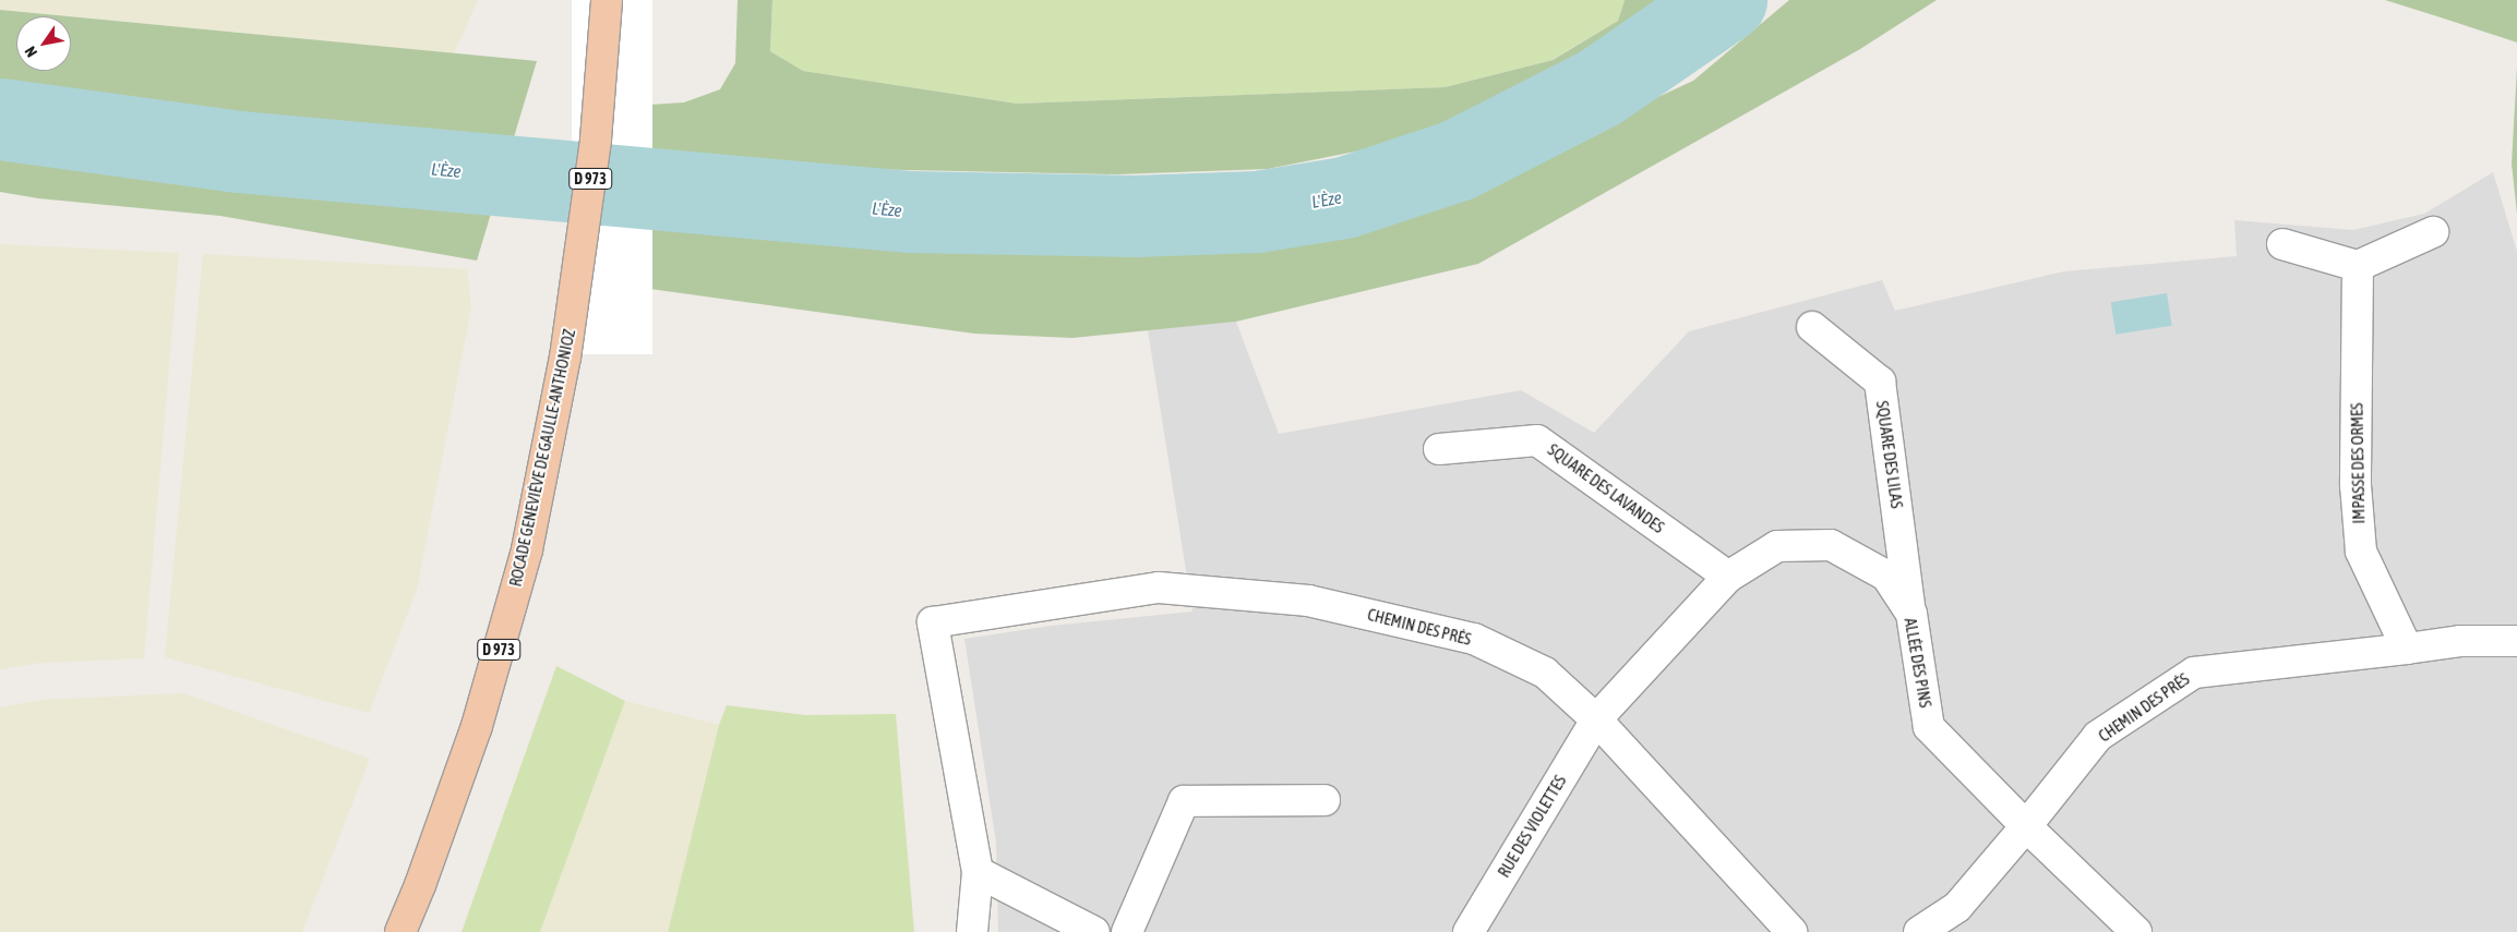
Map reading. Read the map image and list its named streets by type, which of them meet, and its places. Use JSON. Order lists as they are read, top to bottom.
{
  "streets": {
    "main road": ["D 973", "ROCADE GENEVIÈVE DE GAULLE-ANTHONIOZ"],
    "street": [
      "SQUARE DES LILAS",
      "IMPASSE DES ORMES",
      "SQUARE DES LAVANDES",
      "CHEMIN DES PRÉS",
      "ALLÉE DES PINS",
      "RUE DES VIOLETTES"
    ]
  },
  "crossings": [
    ["SQUARE DES LILAS", "ALLÉE DES PINS"],
    ["IMPASSE DES ORMES", "CHEMIN DES PRÉS"],
    ["SQUARE DES LAVANDES", "ALLÉE DES PINS"],
    ["CHEMIN DES PRÉS", "ALLÉE DES PINS"],
    ["CHEMIN DES PRÉS", "RUE DES VIOLETTES"],
    ["ALLÉE DES PINS", "RUE DES VIOLETTES"]
  ],
  "water": ["L'Èze"],
  "north": "bottom left"
}
